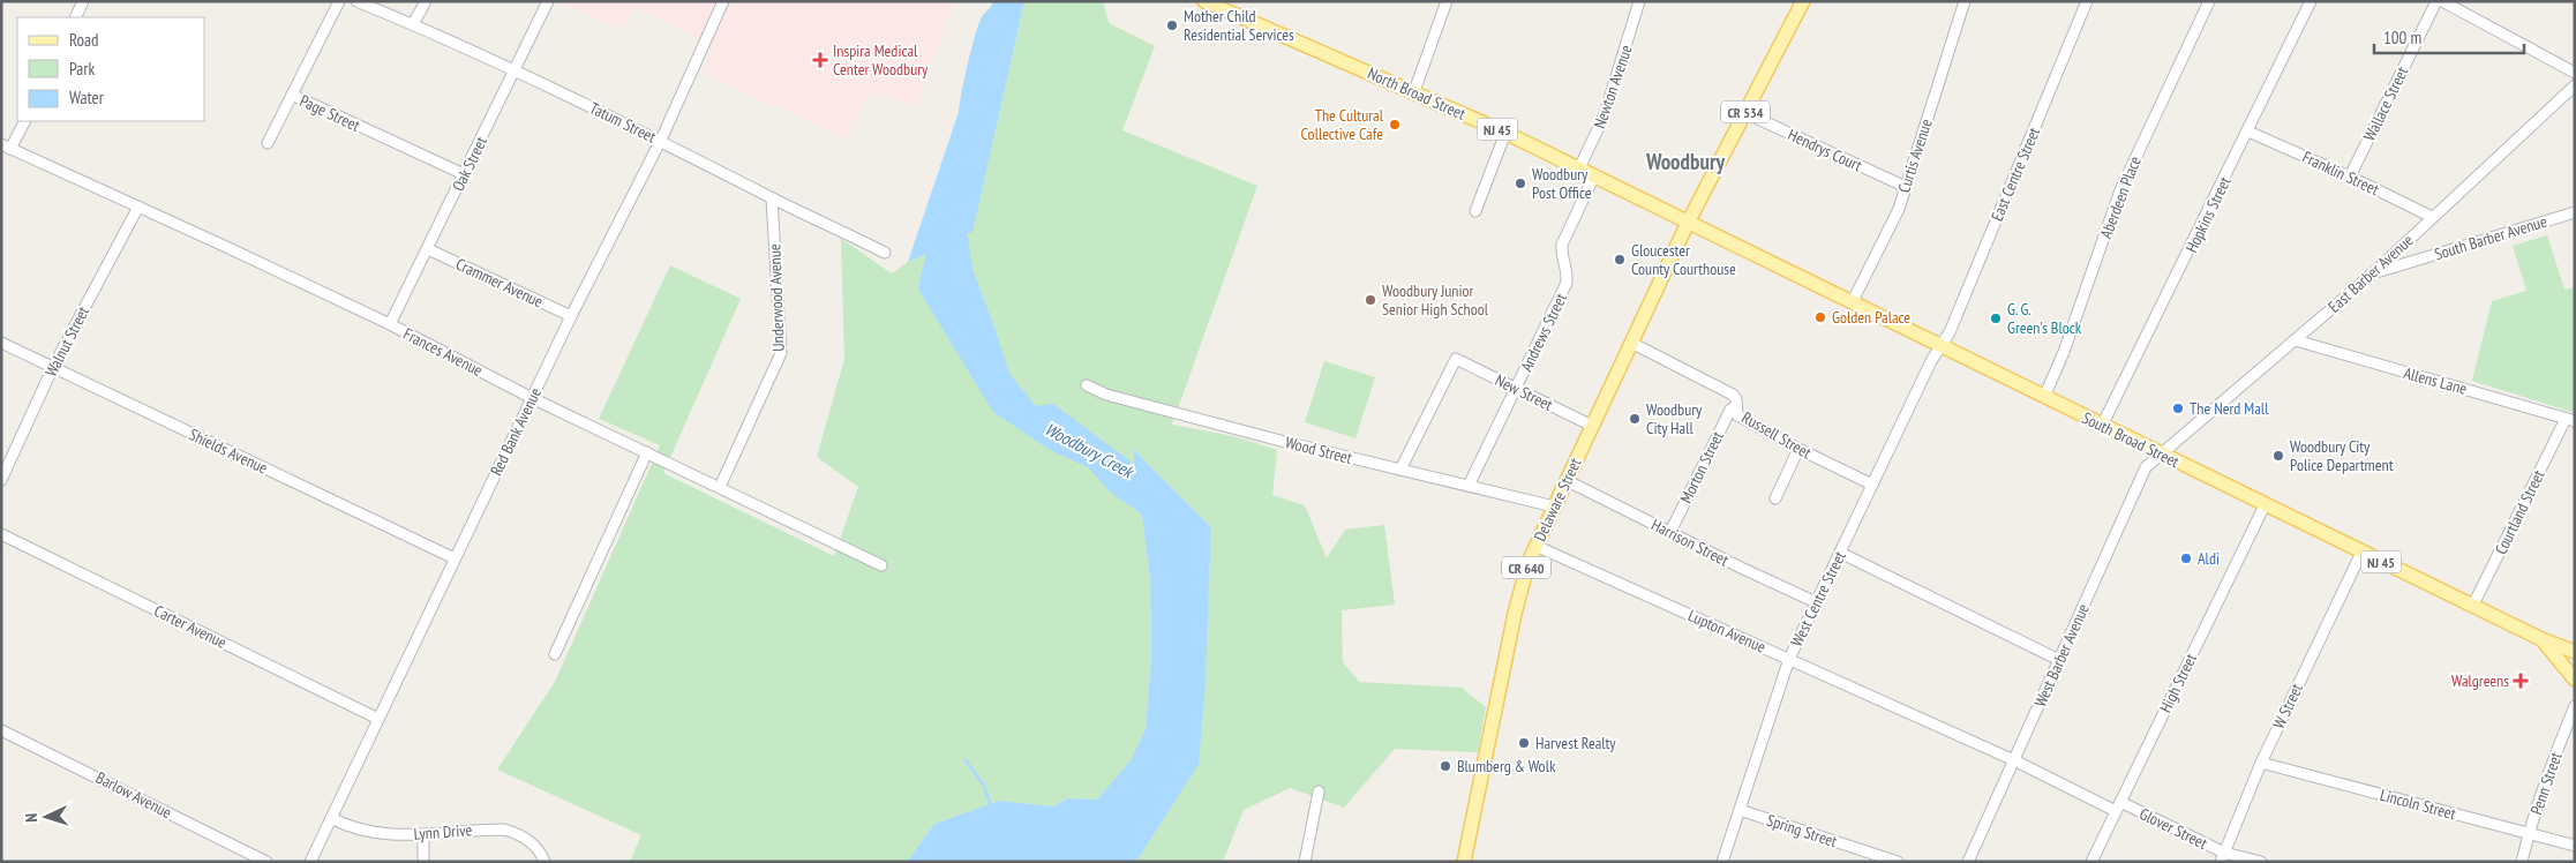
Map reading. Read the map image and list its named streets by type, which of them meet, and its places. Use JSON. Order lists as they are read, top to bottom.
{
  "streets": {
    "main road": [
      "North Broad Street",
      "CR 534",
      "NJ 45",
      "South Broad Street",
      "Delaware Street",
      "CR 640"
    ],
    "street": [
      "Newton Avenue",
      "Wallace Street",
      "Page Street",
      "Tatum Street",
      "Hendrys Court",
      "Curtis Avenue",
      "Oak Street",
      "Franklin Street",
      "East Centre Street",
      "Aberdeen Place",
      "Hopkins Street",
      "South Barber Avenue",
      "East Barber Avenue",
      "Crammer Avenue",
      "Underwood Avenue",
      "Andrews Street",
      "Walnut Street",
      "Frances Avenue",
      "Allens Lane",
      "New Street",
      "Red Bank Avenue",
      "Russell Street",
      "Wood Street",
      "Shields Avenue",
      "Morton Street",
      "Courtland Street",
      "Harrison Street",
      "West Centre Street",
      "Carter Avenue",
      "Lupton Avenue",
      "West Barber Avenue",
      "High Street",
      "W Street",
      "Penn Street",
      "Barlow Avenue",
      "Lincoln Street",
      "Glover Street",
      "Spring Street",
      "Lynn Drive"
    ]
  },
  "crossings": [
    ["Newton Avenue", "North Broad Street"],
    ["North Broad Street", "CR 534"],
    ["North Broad Street", "Andrews Street"],
    ["North Broad Street", "South Broad Street"],
    ["North Broad Street", "Delaware Street"],
    ["Wallace Street", "Franklin Street"],
    ["CR 534", "Hendrys Court"],
    ["CR 534", "South Broad Street"],
    ["CR 534", "Delaware Street"],
    ["Page Street", "Oak Street"],
    ["Tatum Street", "Oak Street"],
    ["Tatum Street", "Underwood Avenue"],
    ["Tatum Street", "Red Bank Avenue"],
    ["Hendrys Court", "Curtis Avenue"],
    ["Curtis Avenue", "South Broad Street"],
    ["Oak Street", "Crammer Avenue"],
    ["Oak Street", "Frances Avenue"],
    ["Franklin Street", "Hopkins Street"],
    ["Franklin Street", "East Barber Avenue"],
    ["East Centre Street", "South Broad Street"],
    ["East Centre Street", "West Centre Street"],
    ["Aberdeen Place", "South Broad Street"],
    ["Hopkins Street", "South Broad Street"],
    ["South Barber Avenue", "East Barber Avenue"],
    ["East Barber Avenue", "Allens Lane"],
    ["East Barber Avenue", "South Broad Street"],
    ["East Barber Avenue", "West Barber Avenue"],
    ["Crammer Avenue", "Red Bank Avenue"],
    ["Underwood Avenue", "Frances Avenue"],
    ["Andrews Street", "New Street"],
    ["Andrews Street", "Wood Street"],
    ["Walnut Street", "Frances Avenue"],
    ["Walnut Street", "Shields Avenue"],
    ["Frances Avenue", "Red Bank Avenue"],
    ["Allens Lane", "Courtland Street"],
    ["New Street", "Wood Street"],
    ["New Street", "Delaware Street"],
    ["Red Bank Avenue", "Shields Avenue"],
    ["Red Bank Avenue", "Carter Avenue"],
    ["Red Bank Avenue", "Lynn Drive"],
    ["Russell Street", "Morton Street"],
    ["Russell Street", "Delaware Street"],
    ["Russell Street", "West Centre Street"],
    ["South Broad Street", "Delaware Street"],
    ["South Broad Street", "Courtland Street"],
    ["South Broad Street", "West Centre Street"],
    ["South Broad Street", "West Barber Avenue"],
    ["South Broad Street", "High Street"],
    ["South Broad Street", "W Street"],
    ["Wood Street", "Delaware Street"],
    ["Morton Street", "Harrison Street"],
    ["Delaware Street", "Harrison Street"],
    ["Delaware Street", "Lupton Avenue"],
    ["Harrison Street", "West Centre Street"],
    ["West Centre Street", "Lupton Avenue"],
    ["West Centre Street", "Spring Street"],
    ["Lupton Avenue", "West Barber Avenue"],
    ["Lupton Avenue", "Glover Street"],
    ["West Barber Avenue", "Glover Street"],
    ["High Street", "Glover Street"],
    ["W Street", "Lincoln Street"],
    ["W Street", "Glover Street"],
    ["Penn Street", "Lincoln Street"]
  ],
  "districts": ["Woodbury"],
  "water": ["Woodbury Creek"],
  "places": {
    "other": [
      "Mother Child Residential Services",
      "The Cultural Collective Cafe",
      "Woodbury Post Office",
      "Gloucester County Courthouse",
      "Woodbury Junior Senior High School",
      "Golden Palace",
      "G. G. Green's Block",
      "The Nerd Mall",
      "Woodbury City Hall",
      "Woodbury City Police Department",
      "Aldi",
      "Harvest Realty",
      "Blumberg & Wolk"
    ],
    "health": ["Inspira Medical Center Woodbury", "Walgreens"]
  },
  "legend": ["Road", "Park", "Water"],
  "scale_bar": "100 m",
  "north": "left"
}
